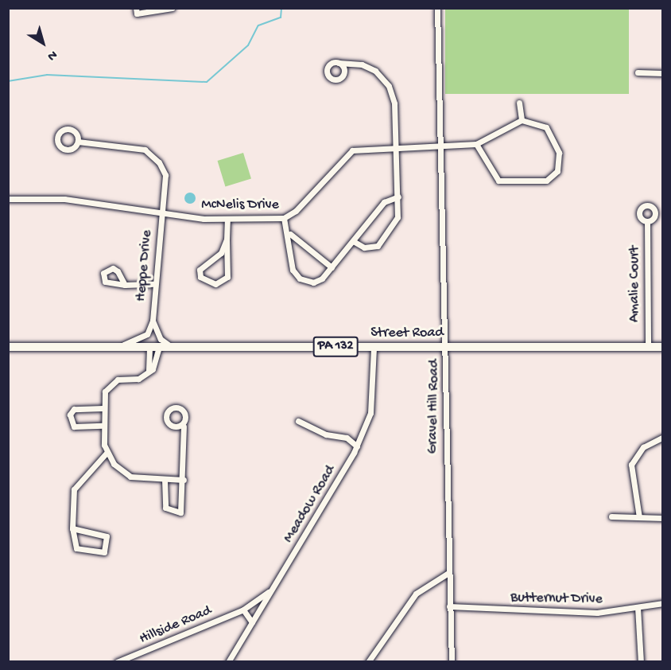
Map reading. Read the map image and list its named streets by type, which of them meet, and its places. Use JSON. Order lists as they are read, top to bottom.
{
  "streets": {
    "main road": ["Street Road", "PA 132"],
    "street": [
      "McNelis Drive",
      "Heppe Drive",
      "Amalie Court",
      "Gravel Hill Road",
      "Meadow Road",
      "Butternut Drive",
      "Hillside Road"
    ]
  },
  "crossings": [
    ["McNelis Drive", "Heppe Drive"],
    ["McNelis Drive", "Gravel Hill Road"],
    ["Heppe Drive", "Street Road"],
    ["Amalie Court", "Street Road"],
    ["Street Road", "Gravel Hill Road"],
    ["Street Road", "Meadow Road"],
    ["Gravel Hill Road", "Butternut Drive"],
    ["Meadow Road", "Hillside Road"]
  ],
  "north": "bottom right"
}
